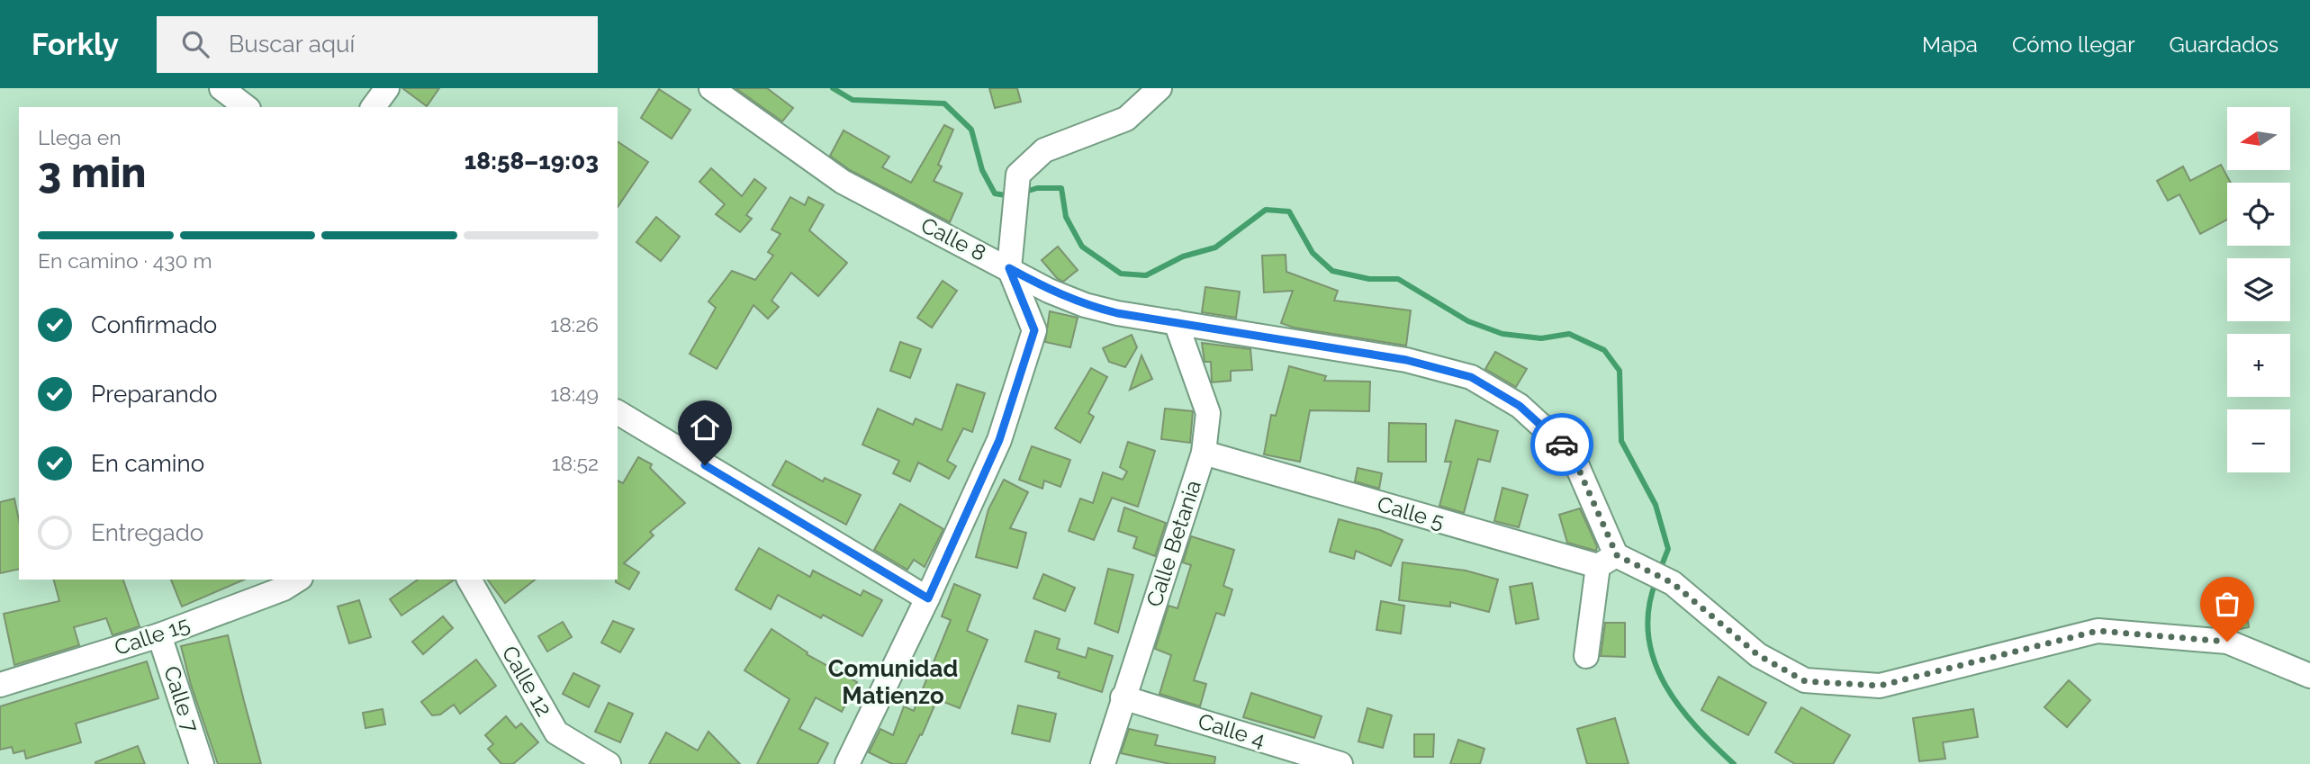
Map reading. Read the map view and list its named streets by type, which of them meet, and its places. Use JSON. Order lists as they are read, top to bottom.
{
  "streets": {
    "street": [
      "Calle 8",
      "Calle 5",
      "Calle Betania",
      "Calle 15",
      "Calle 12",
      "Calle 7",
      "Calle 4"
    ]
  },
  "crossings": [
    ["Calle 8", "Calle 5"],
    ["Calle 8", "Calle Betania"],
    ["Calle 5", "Calle Betania"],
    ["Calle Betania", "Calle 4"],
    ["Calle 15", "Calle 7"]
  ],
  "districts": ["Comunidad Matienzo"],
  "north": "left",
  "page": {
    "header": "Forkly",
    "search": "Buscar aquí",
    "nav": ["Mapa", "Cómo llegar", "Guardados"],
    "map_buttons": ["+", "−"],
    "heading": ["3 min", "Llega en", "18:58–19:03"],
    "bar": "En camino · 430 m",
    "list": [
      ["Confirmado", "18:26"],
      ["Preparando", "18:49"],
      ["En camino", "18:52"],
      "Entregado"
    ]
  }
}
